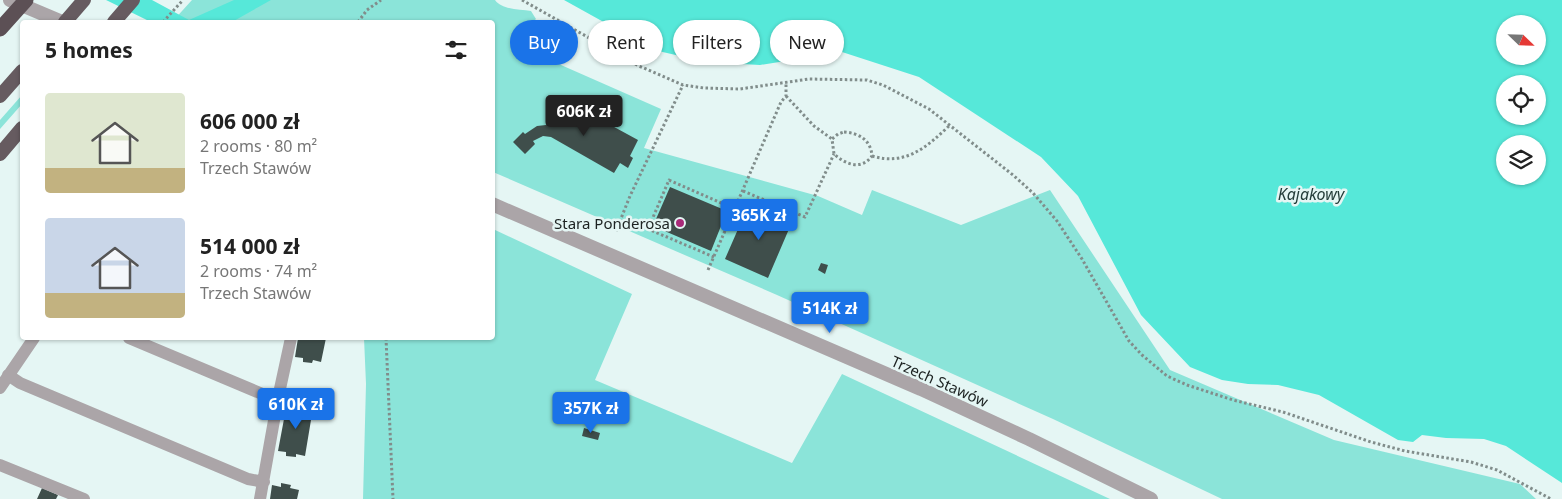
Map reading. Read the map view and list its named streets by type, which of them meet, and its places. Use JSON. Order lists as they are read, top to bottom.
{
  "streets": {
    "street": ["Trzech Stawów"]
  },
  "water": ["Kajakowy"],
  "places": ["Stara Ponderosa"],
  "north": "bottom right",
  "page": {
    "chip": [
      "Buy",
      "Rent",
      "Filters",
      "New"
    ],
    "heading": "5 homes",
    "list": [
      {
        "name": "606 000 zł",
        "note": "2 rooms · 80 m² · Trzech Stawów"
      },
      {
        "name": "514 000 zł",
        "note": "2 rooms · 74 m² · Trzech Stawów"
      }
    ],
    "price": [
      "606K zł",
      "365K zł",
      "514K zł",
      "610K zł",
      "357K zł"
    ]
  }
}
